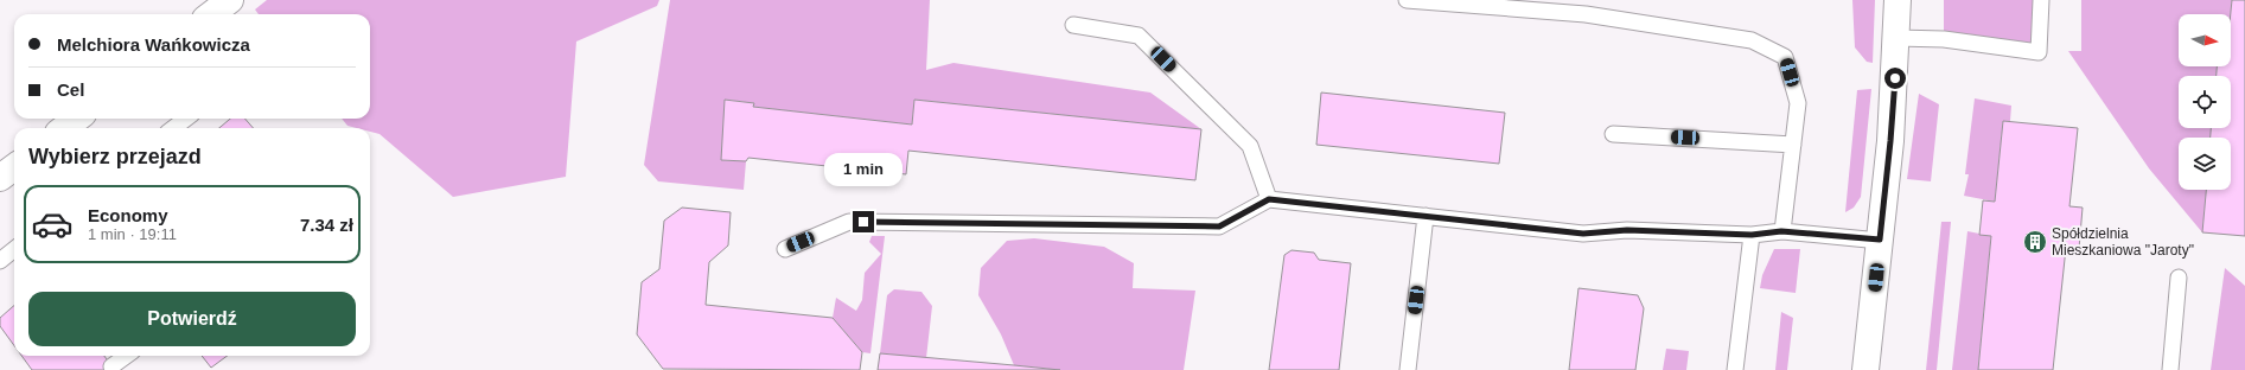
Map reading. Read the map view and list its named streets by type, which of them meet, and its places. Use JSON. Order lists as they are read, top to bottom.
{
  "places": {
    "building": ["Spółdzielnia Mieszkaniowa \"Jaroty\""]
  },
  "north": "right",
  "page": {
    "banner": ["Melchiora Wańkowicza", "Cel"],
    "heading": "Wybierz przejazd",
    "bubble": "1 min",
    "list": [
      {
        "name": "Economy",
        "note": "1 min · 19:11",
        "value": "7.34 zł"
      }
    ],
    "buttons": "Potwierdź"
  }
}
